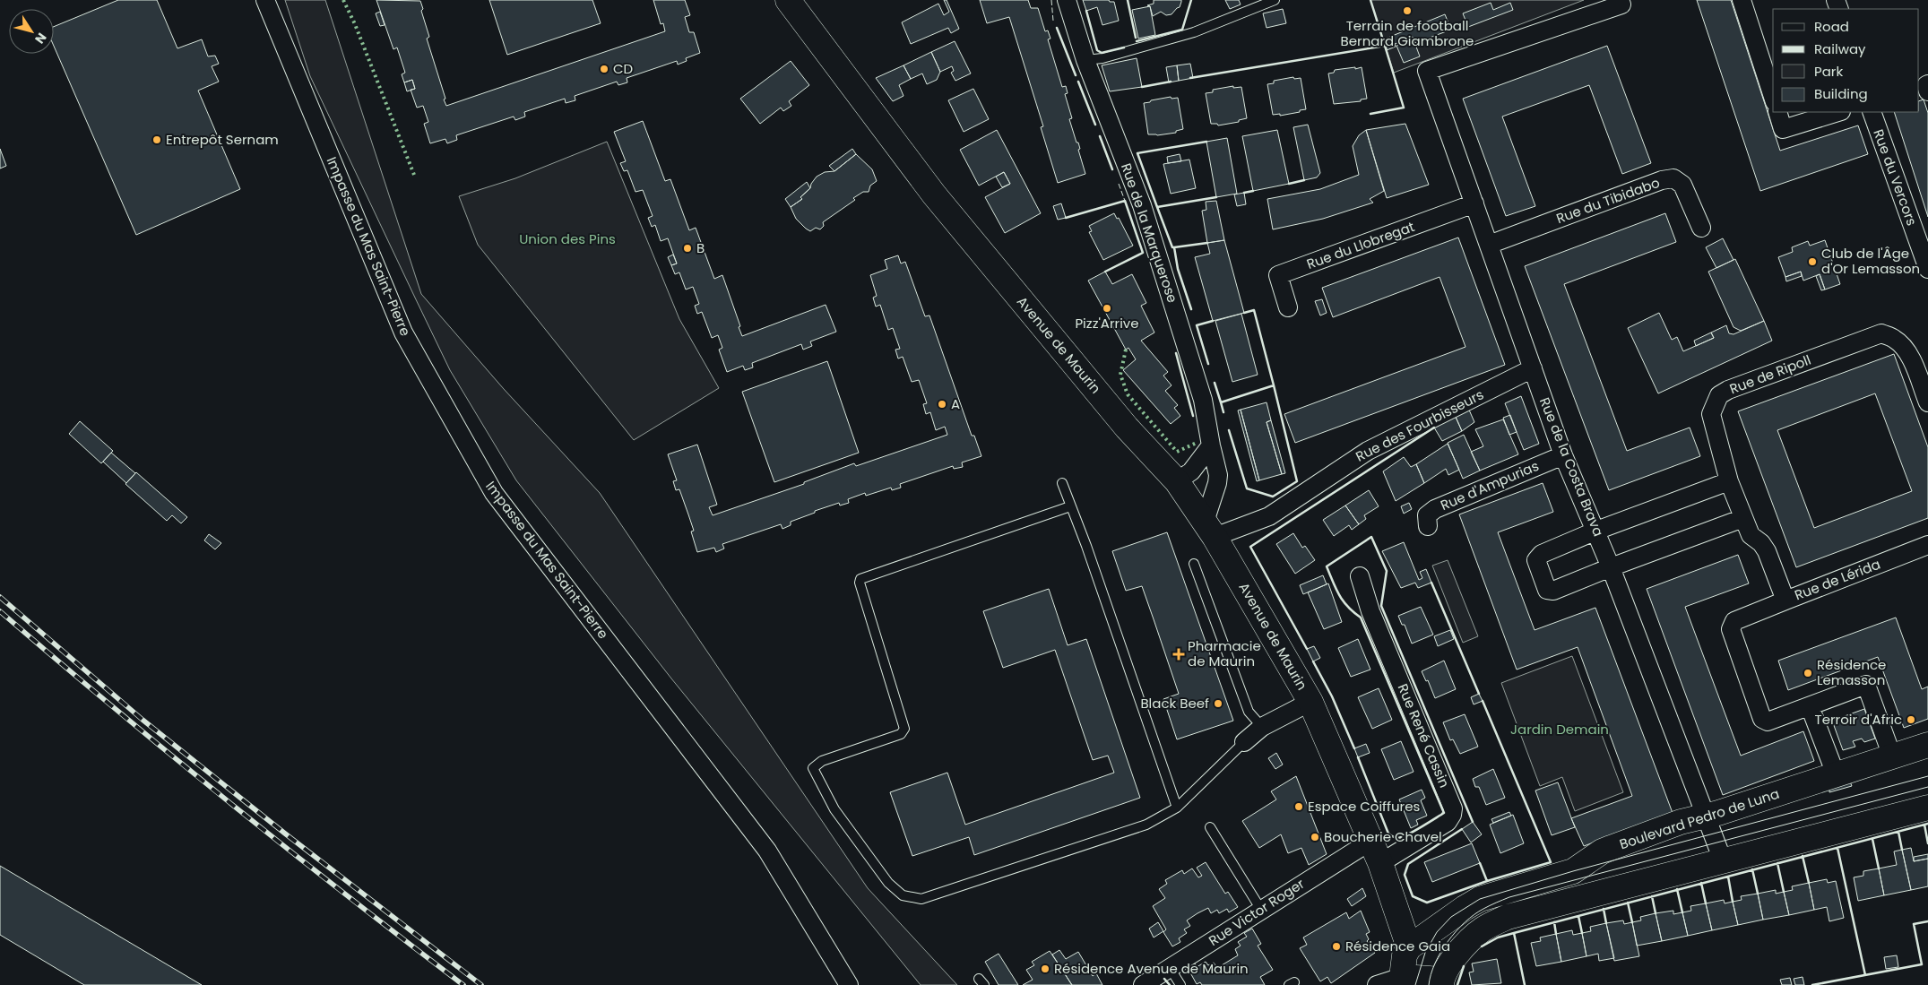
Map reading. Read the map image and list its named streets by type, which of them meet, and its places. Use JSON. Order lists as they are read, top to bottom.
{
  "streets": {
    "street": [
      "Rue du Vercors",
      "Rue du Tibidabo",
      "Rue de la Marquerose",
      "Rue du Llobregat",
      "Impasse du Mas Saint-Pierre",
      "Avenue de Maurin",
      "Rue de Ripoll",
      "Rue des Fourbisseurs",
      "Rue de la Costa Brava",
      "Rue d'Ampurias",
      "Rue de Lérida",
      "Rue René Cassin",
      "Boulevard Pedro de Luna",
      "Rue Victor Roger"
    ]
  },
  "crossings": [
    ["Rue du Tibidabo", "Rue de la Costa Brava"],
    ["Rue de la Marquerose", "Avenue de Maurin"],
    ["Rue de la Marquerose", "Rue des Fourbisseurs"],
    ["Rue du Llobregat", "Rue de la Costa Brava"],
    ["Avenue de Maurin", "Rue des Fourbisseurs"],
    ["Avenue de Maurin", "Rue René Cassin"],
    ["Avenue de Maurin", "Boulevard Pedro de Luna"],
    ["Avenue de Maurin", "Rue Victor Roger"],
    ["Rue de Ripoll", "Rue de Lérida"],
    ["Rue des Fourbisseurs", "Rue de la Costa Brava"],
    ["Rue de la Costa Brava", "Rue d'Ampurias"],
    ["Rue de la Costa Brava", "Boulevard Pedro de Luna"]
  ],
  "parks": ["Union des Pins", "Jardin Demain"],
  "places": {
    "other": [
      "Terrain de football Bernard Giambrone",
      "CD",
      "Entrepôt Sernam",
      "B",
      "Club de l'Âge d'Or Lemasson",
      "Pizz'Arrive",
      "A",
      "Résidence Lemasson",
      "Black Beef",
      "Terroir d'Afric",
      "Espace Coiffures",
      "Boucherie Chavel",
      "Résidence Gaia",
      "Résidence Avenue de Maurin"
    ],
    "health": ["Pharmacie de Maurin"]
  },
  "legend": [
    "Road",
    "Railway",
    "Park",
    "Building"
  ],
  "north": "bottom right"
}
